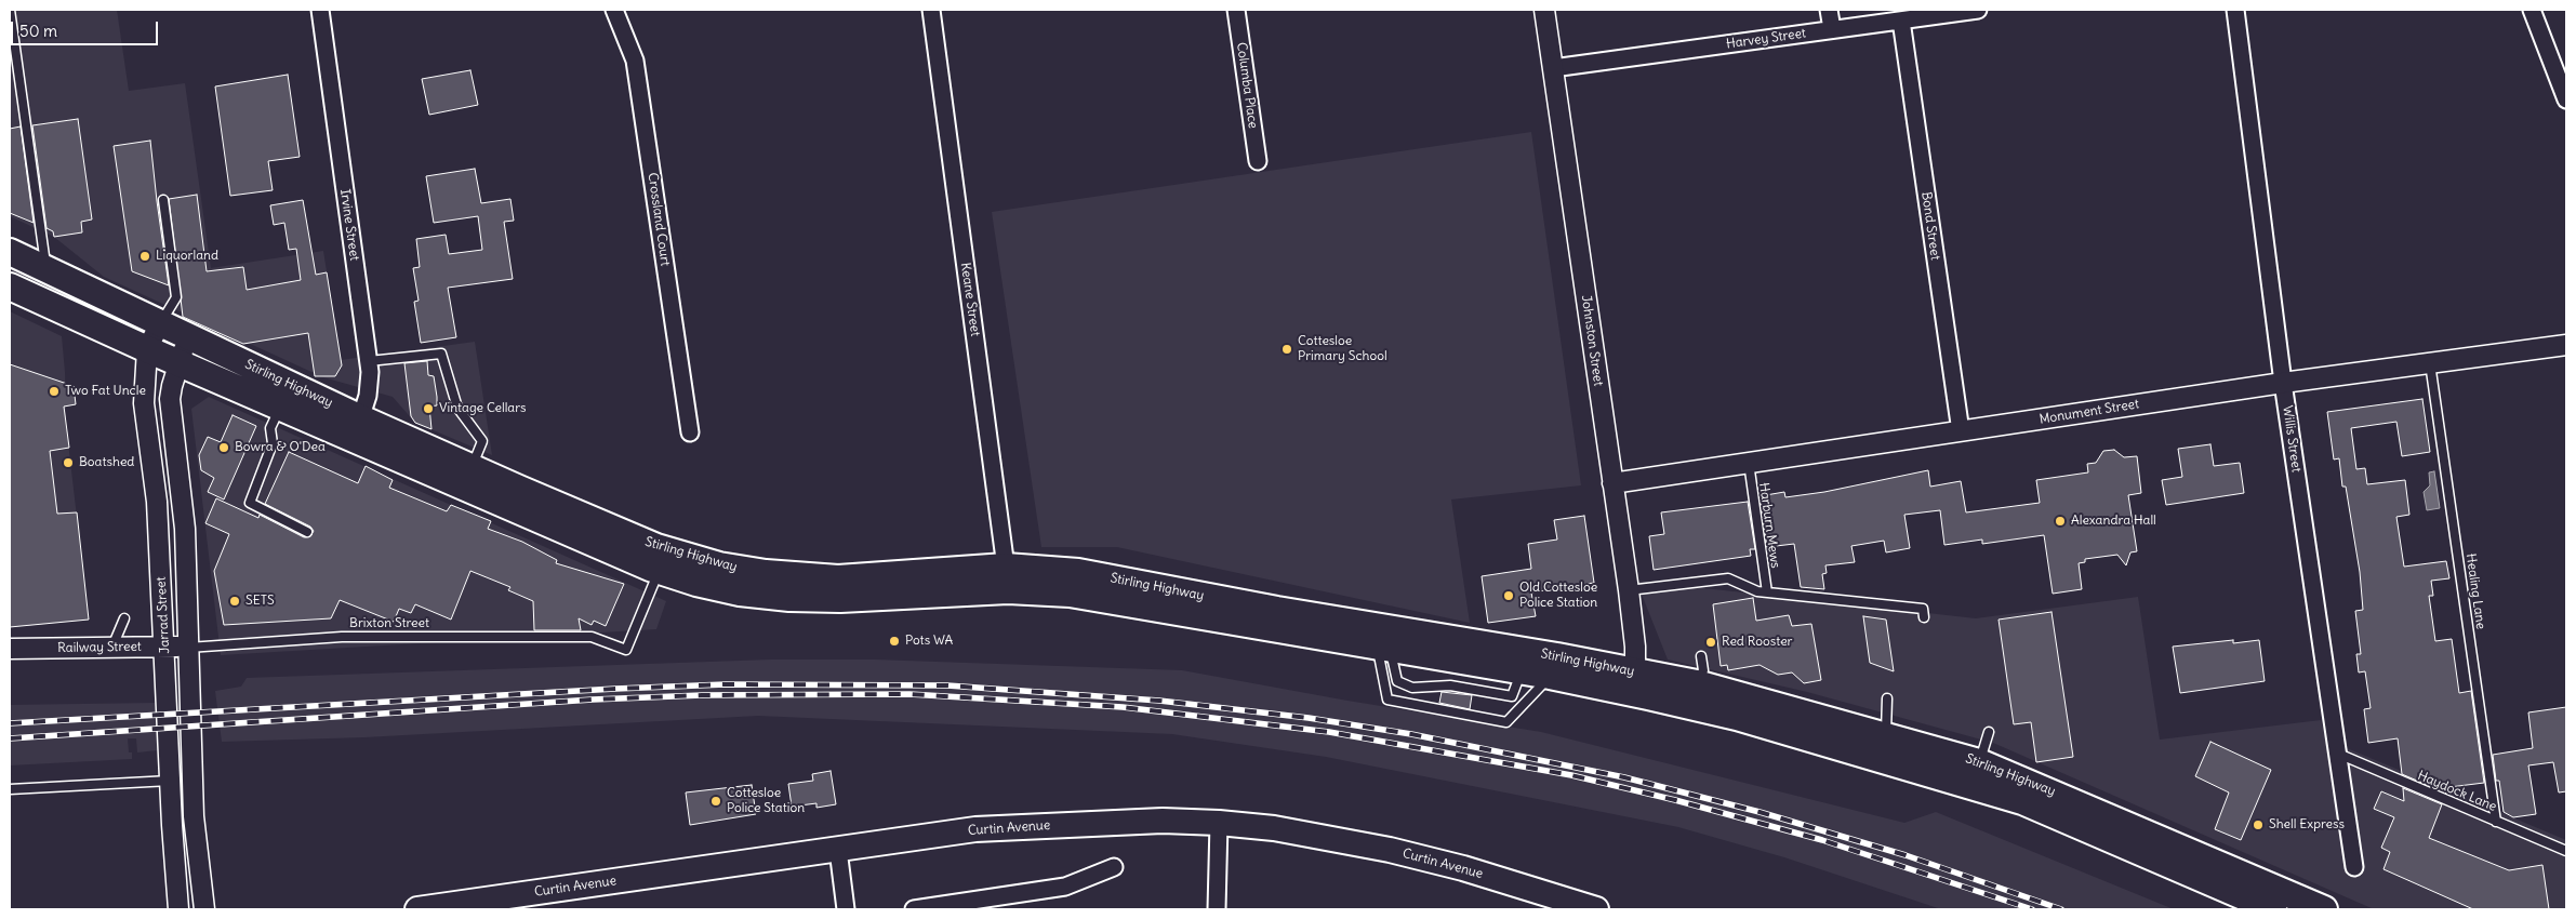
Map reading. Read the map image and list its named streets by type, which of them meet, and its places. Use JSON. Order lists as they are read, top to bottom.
{
  "streets": {
    "highway": ["Stirling Highway"],
    "main road": ["Curtin Avenue"],
    "street": [
      "Harvey Street",
      "Columba Place",
      "Crossland Court",
      "Irvine Street",
      "Bond Street",
      "Keane Street",
      "Johnston Street",
      "Monument Street",
      "Willis Street",
      "Jarrad Street",
      "Railway Street"
    ],
    "lane": [
      "Harburn Mews",
      "Healing Lane",
      "Brixton Street",
      "Haydock Lane"
    ]
  },
  "crossings": [
    ["Harvey Street", "Bond Street"],
    ["Harvey Street", "Johnston Street"],
    ["Irvine Street", "Stirling Highway"],
    ["Bond Street", "Monument Street"],
    ["Keane Street", "Stirling Highway"],
    ["Johnston Street", "Stirling Highway"],
    ["Johnston Street", "Monument Street"],
    ["Stirling Highway", "Jarrad Street"],
    ["Stirling Highway", "Brixton Street"],
    ["Monument Street", "Willis Street"],
    ["Monument Street", "Harburn Mews"],
    ["Monument Street", "Healing Lane"],
    ["Willis Street", "Haydock Lane"],
    ["Healing Lane", "Haydock Lane"],
    ["Jarrad Street", "Brixton Street"],
    ["Jarrad Street", "Railway Street"],
    ["Brixton Street", "Railway Street"]
  ],
  "places": [
    "Liquorland",
    "Cottesloe Primary School",
    "Two Fat Uncle",
    "Vintage Cellars",
    "Bowra & O'Dea",
    "Boatshed",
    "Alexandra Hall",
    "Old Cottesloe Police Station",
    "SETS",
    "Pots WA",
    "Red Rooster",
    "Cottesloe Police Station",
    "Shell Express"
  ],
  "scale_bar": "50 m"
}
